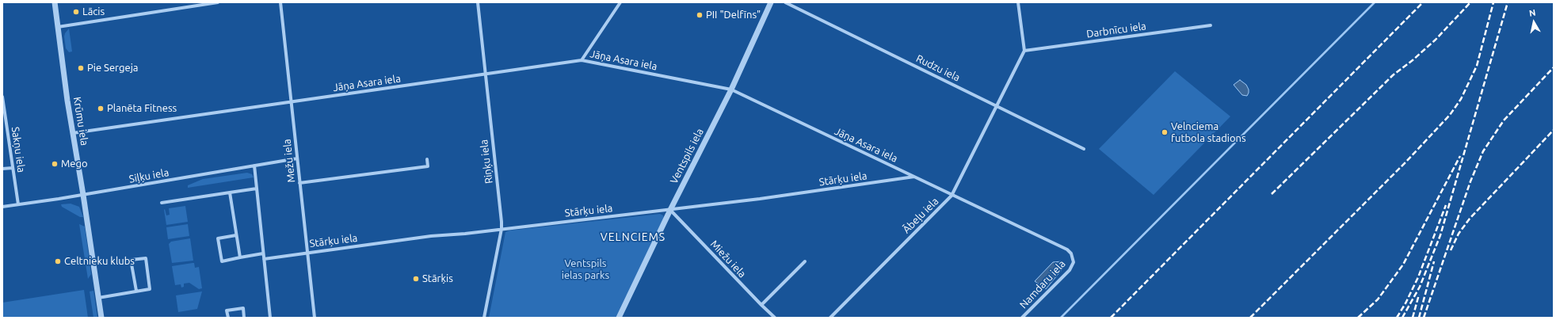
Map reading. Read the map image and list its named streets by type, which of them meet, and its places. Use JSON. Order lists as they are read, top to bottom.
{
  "streets": {
    "street": [
      "Darbnīcu iela",
      "Jāņa Asara iela",
      "Rudzu iela",
      "Krūmu iela",
      "Sakņu iela",
      "Ventspils iela",
      "Mežu iela",
      "Riņķu iela",
      "Siļķu iela",
      "Stārķu iela",
      "Ābeļu iela",
      "Miežu iela",
      "Namdaru iela"
    ]
  },
  "crossings": [
    ["Darbnīcu iela", "Ābeļu iela"],
    ["Jāņa Asara iela", "Krūmu iela"],
    ["Jāņa Asara iela", "Ventspils iela"],
    ["Jāņa Asara iela", "Mežu iela"],
    ["Jāņa Asara iela", "Riņķu iela"],
    ["Jāņa Asara iela", "Stārķu iela"],
    ["Jāņa Asara iela", "Ābeļu iela"],
    ["Jāņa Asara iela", "Namdaru iela"],
    ["Rudzu iela", "Ābeļu iela"],
    ["Krūmu iela", "Siļķu iela"],
    ["Sakņu iela", "Siļķu iela"],
    ["Ventspils iela", "Stārķu iela"],
    ["Ventspils iela", "Miežu iela"],
    ["Mežu iela", "Siļķu iela"],
    ["Mežu iela", "Stārķu iela"],
    ["Riņķu iela", "Stārķu iela"],
    ["Stārķu iela", "Miežu iela"]
  ],
  "districts": ["VELNCIEMS"],
  "parks": ["Ventspils ielas parks"],
  "places": [
    "Lācis",
    "PII \"Delfīns\"",
    "Pie Sergeja",
    "Planēta Fitness",
    "Velnciema futbola stadions",
    "Mego",
    "Celtnieku klubs",
    "Stārķis"
  ],
  "north": "top"
}
